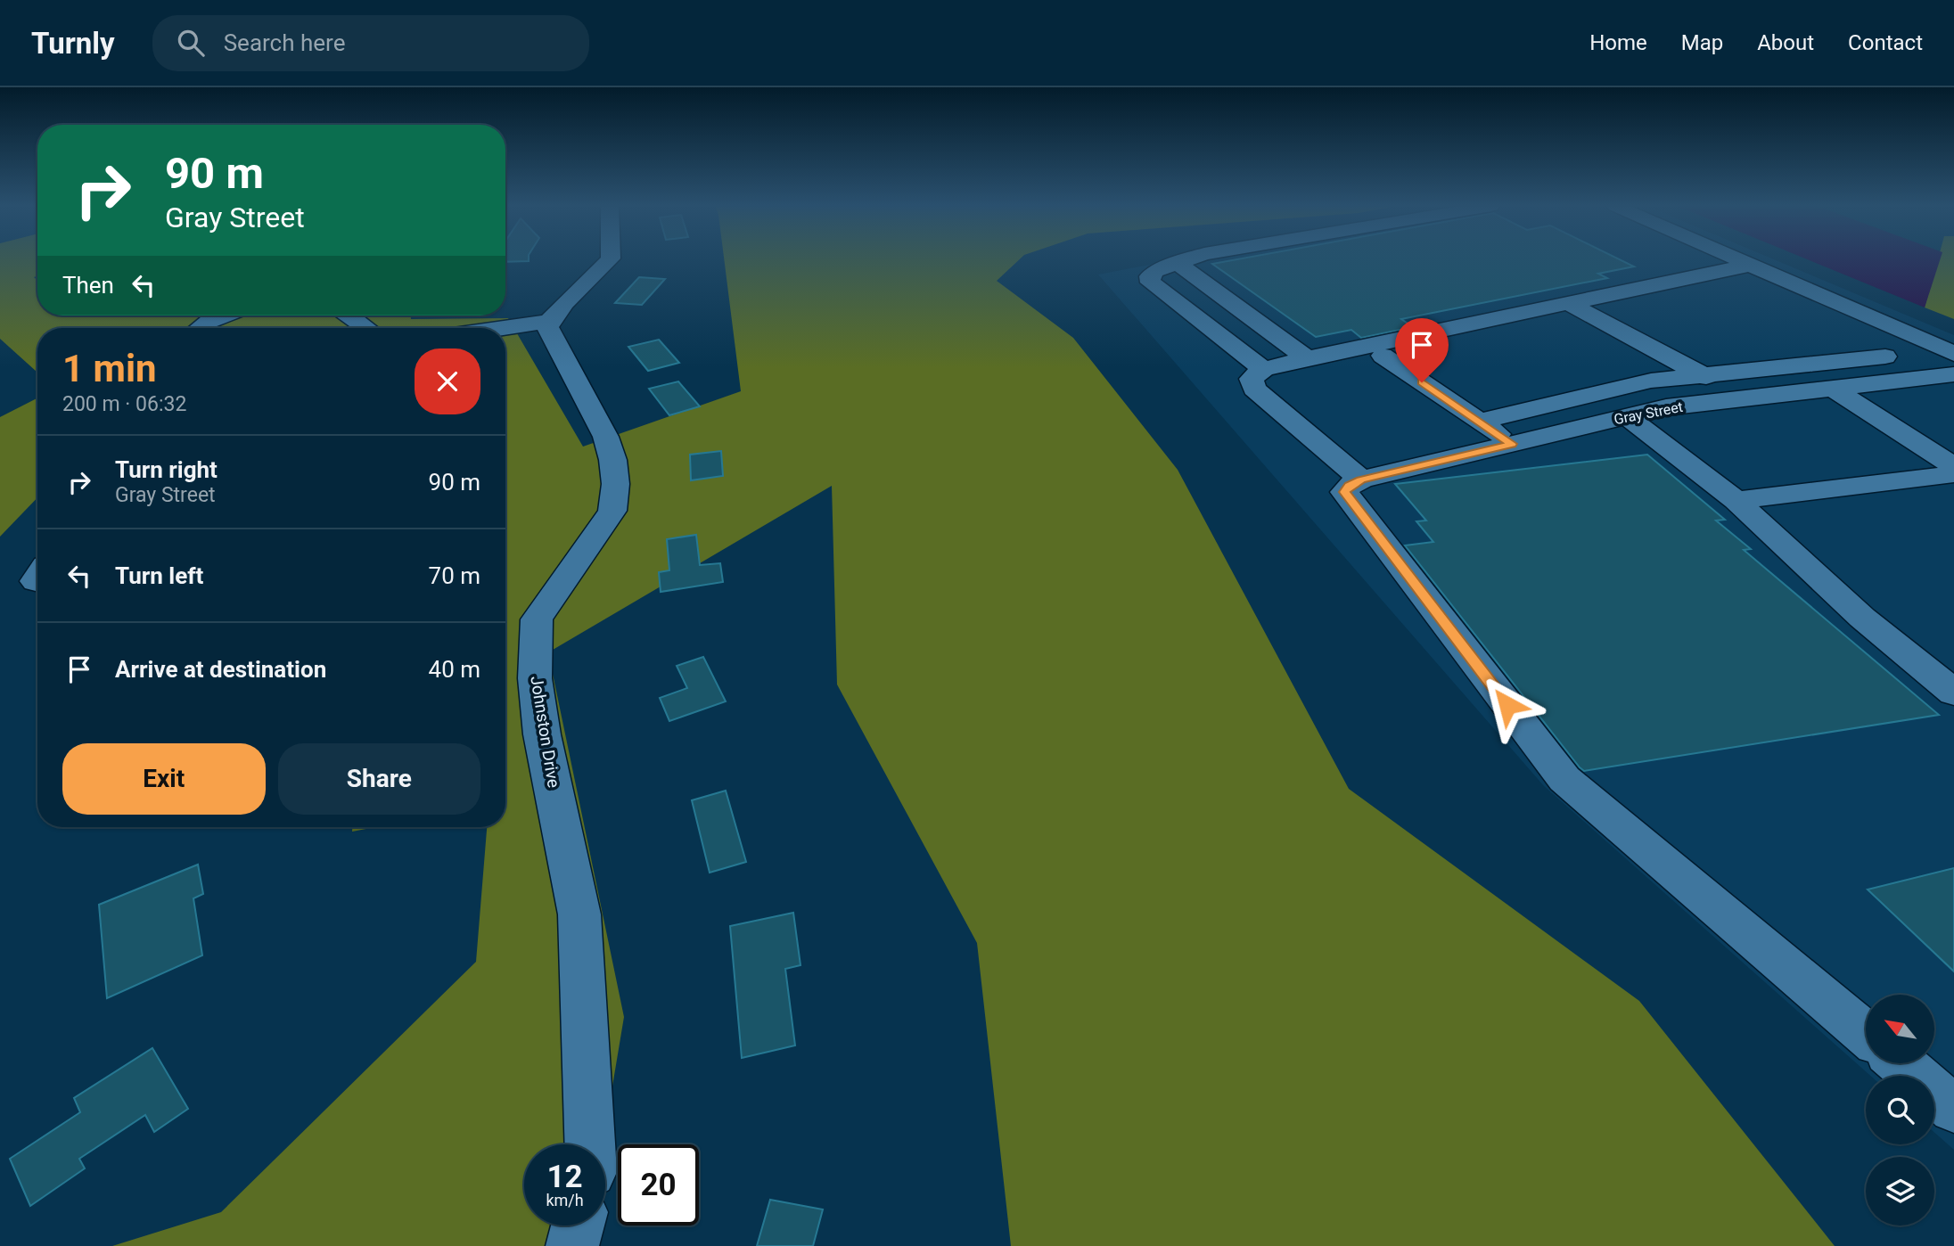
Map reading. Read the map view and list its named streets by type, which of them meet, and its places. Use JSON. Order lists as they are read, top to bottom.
{
  "streets": {
    "street": ["Gray Street", "Johnston Drive"]
  },
  "north": "top left",
  "page": {
    "header": "Turnly",
    "search": "Search here",
    "nav": [
      "Home",
      "Map",
      "About",
      "Contact"
    ],
    "turn": ["90 m", "Gray Street"],
    "then": "Then",
    "heading": ["1 min", "200 m · 06:32"],
    "list": [
      {
        "name": "Turn right",
        "note": "Gray Street",
        "value": "90 m"
      },
      {
        "name": "Turn left",
        "value": "70 m"
      },
      {
        "name": "Arrive at destination",
        "value": "40 m"
      }
    ],
    "buttons": ["Exit", "Share"],
    "speed": "12 km/h",
    "limit": "20"
  }
}
